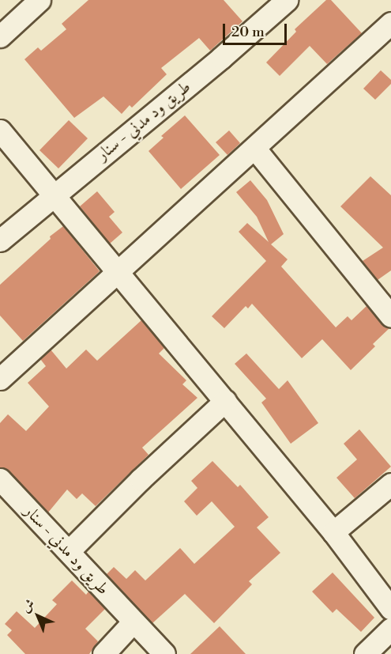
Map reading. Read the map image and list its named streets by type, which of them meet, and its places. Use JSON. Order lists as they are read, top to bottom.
{
  "streets": {
    "street": ["طريق ود مدني - سنار"]
  },
  "scale_bar": "20 m",
  "north": "top left"
}
